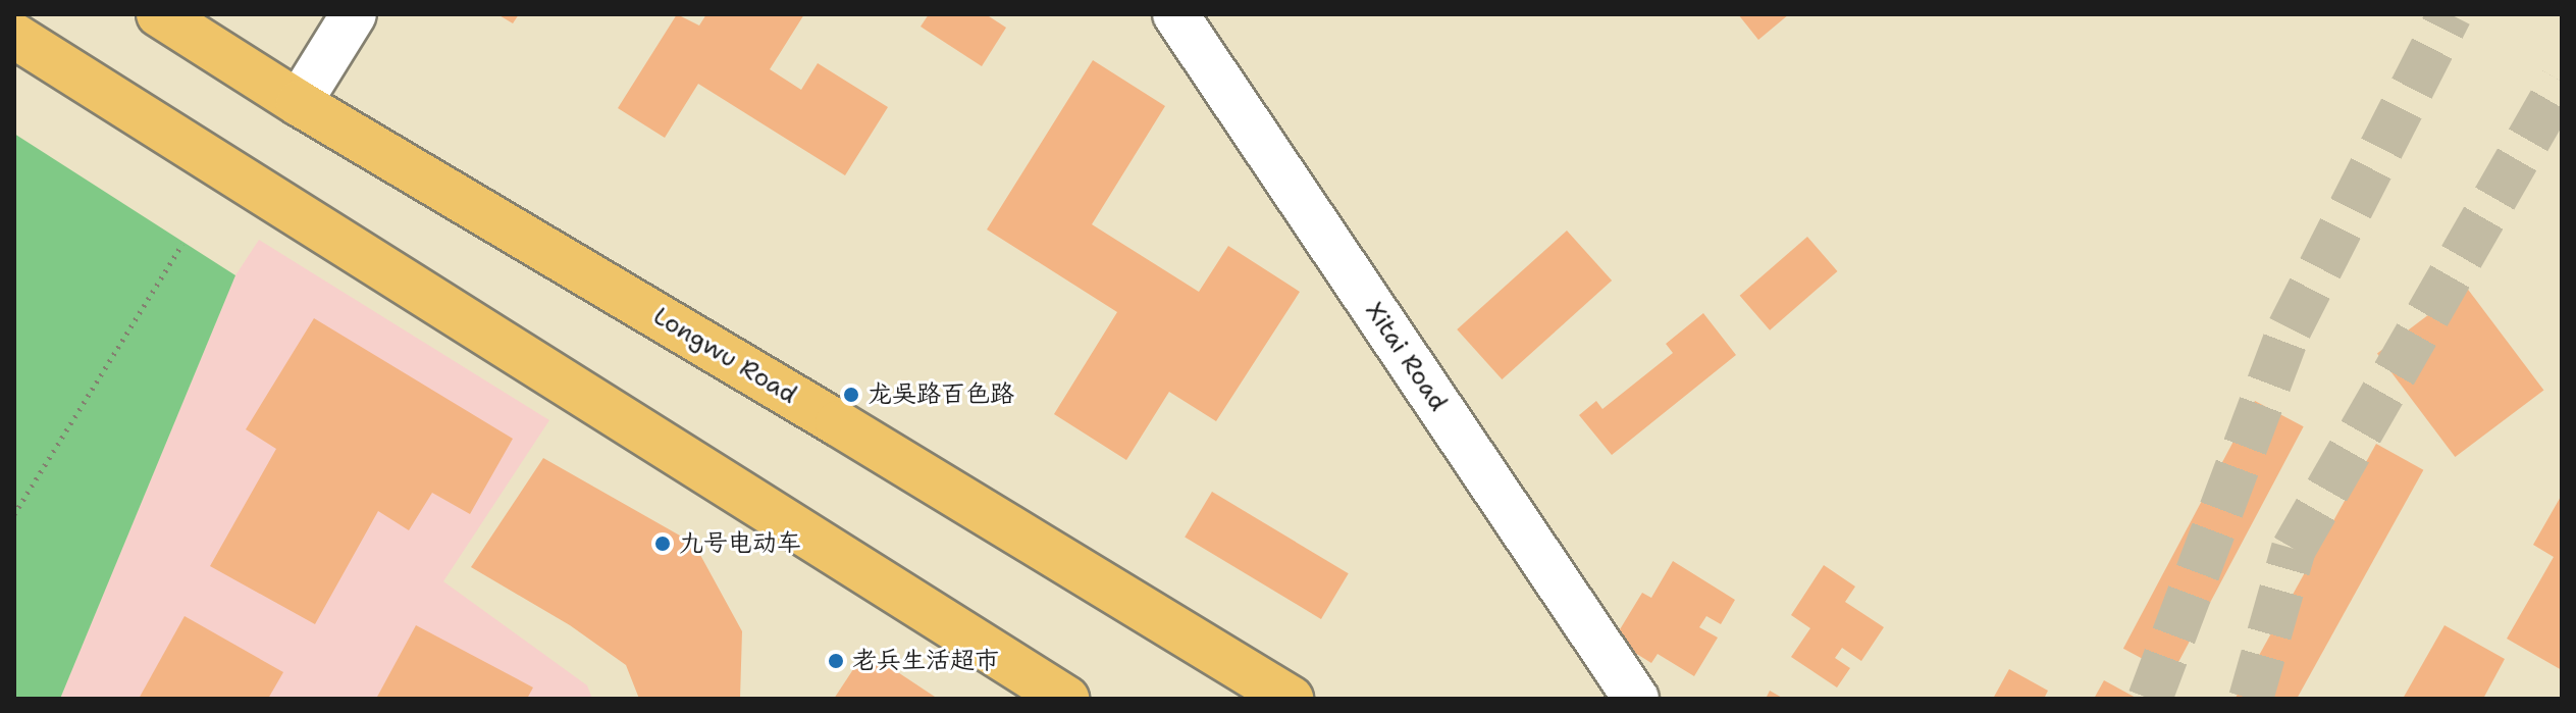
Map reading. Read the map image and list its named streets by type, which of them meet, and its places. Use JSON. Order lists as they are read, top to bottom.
{
  "streets": {
    "main road": ["Longwu Road"],
    "street": ["Xitai Road"]
  },
  "places": ["龙吴路百色路", "九号电动车", "老兵生活超市"]
}
